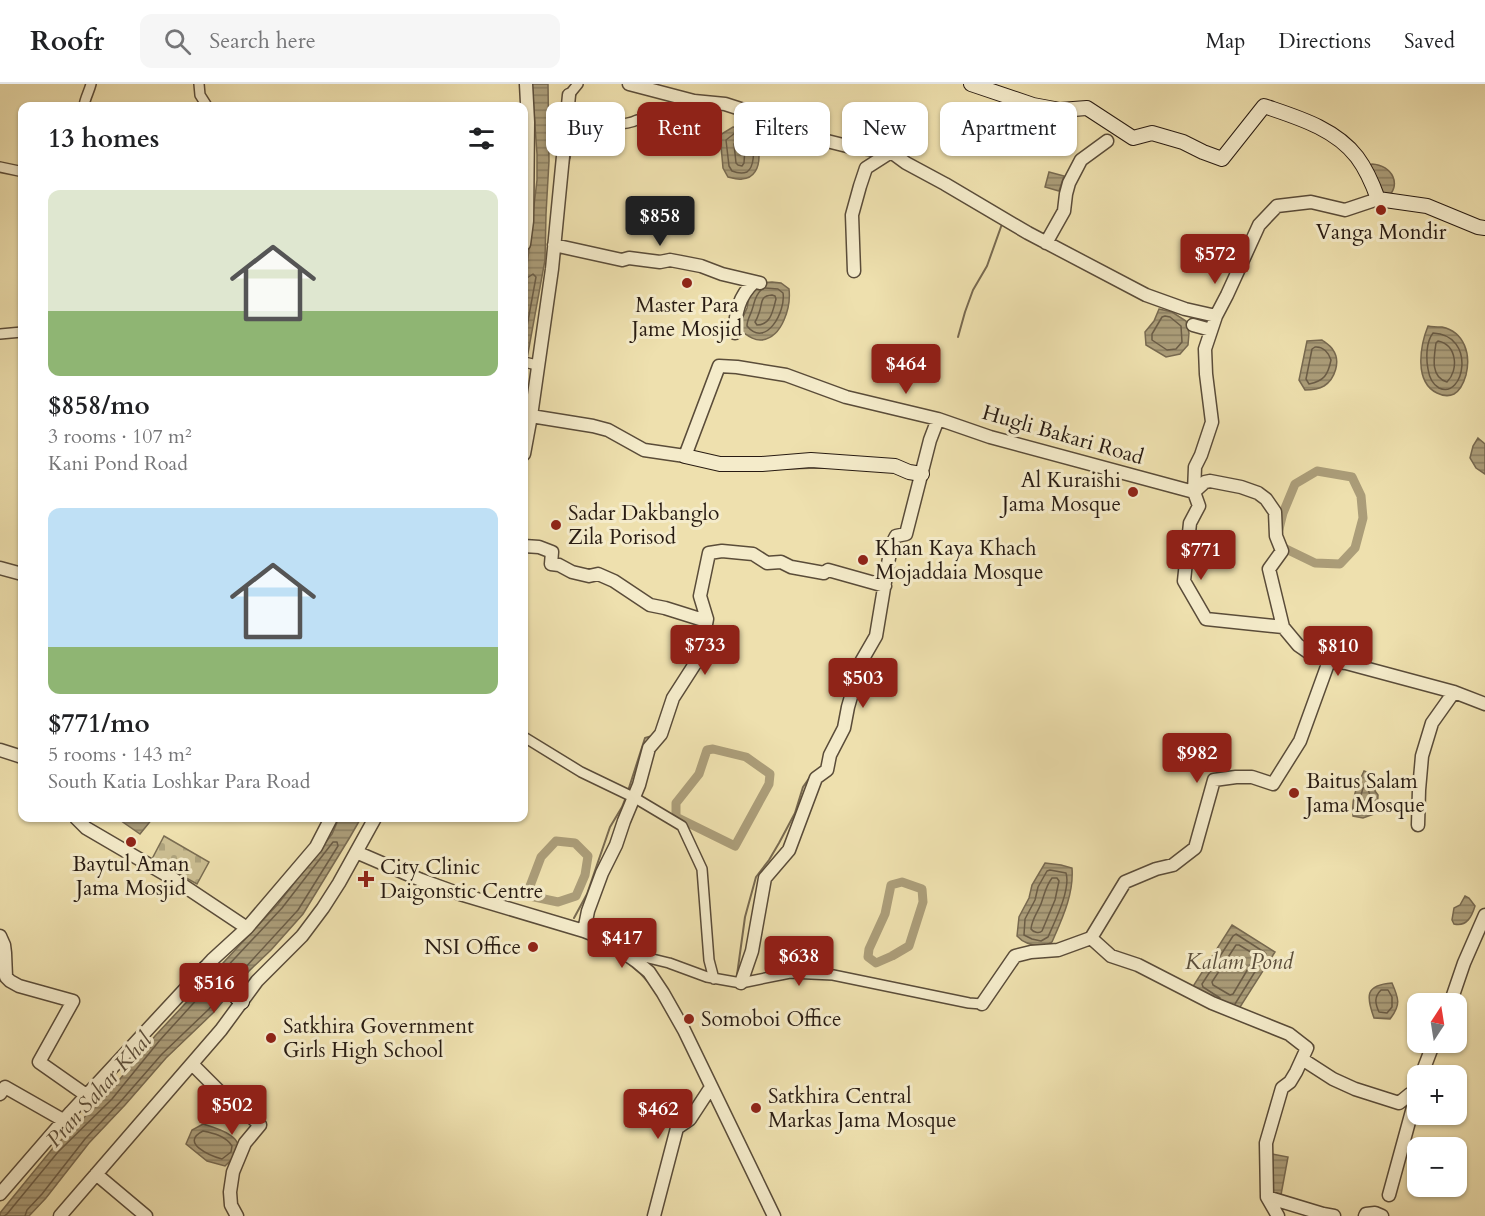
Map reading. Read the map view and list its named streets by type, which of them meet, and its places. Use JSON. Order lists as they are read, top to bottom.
{
  "streets": {
    "street": ["Hugli Bakari Road"]
  },
  "water": ["Kalam Pond", "Pran Sahar Khal"],
  "places": {
    "other": [
      "Vanga Mondir",
      "Master Para Jame Mosjid",
      "Al Kuraishi Jama Mosque",
      "Sadar Dakbanglo Zila Porisod",
      "Khan Kaya Khach Mojaddaia Mosque",
      "Baitus Salam Jama Mosque",
      "Baytul Aman Jama Mosjid",
      "NSI Office",
      "Somoboi Office",
      "Satkhira Government Girls High School",
      "Satkhira Central Markas Jama Mosque"
    ],
    "health": ["City Clinic Daigonstic Centre"]
  },
  "north": "top",
  "page": {
    "header": "Roofr",
    "search": "Search here",
    "nav": ["Map", "Directions", "Saved"],
    "chip": [
      "Buy",
      "Rent",
      "Filters",
      "New",
      "Apartment"
    ],
    "heading": "13 homes",
    "list": [
      {
        "name": "$858/mo",
        "note": "3 rooms · 107 m² · Kani Pond Road"
      },
      {
        "name": "$771/mo",
        "note": "5 rooms · 143 m² · South Katia Loshkar Para Road"
      }
    ],
    "price": [
      "$858",
      "$572",
      "$464",
      "$771",
      "$733",
      "$810",
      "$503",
      "$982",
      "$417",
      "$638",
      "$516",
      "$502",
      "$462"
    ],
    "map_buttons": ["+", "−"]
  }
}
